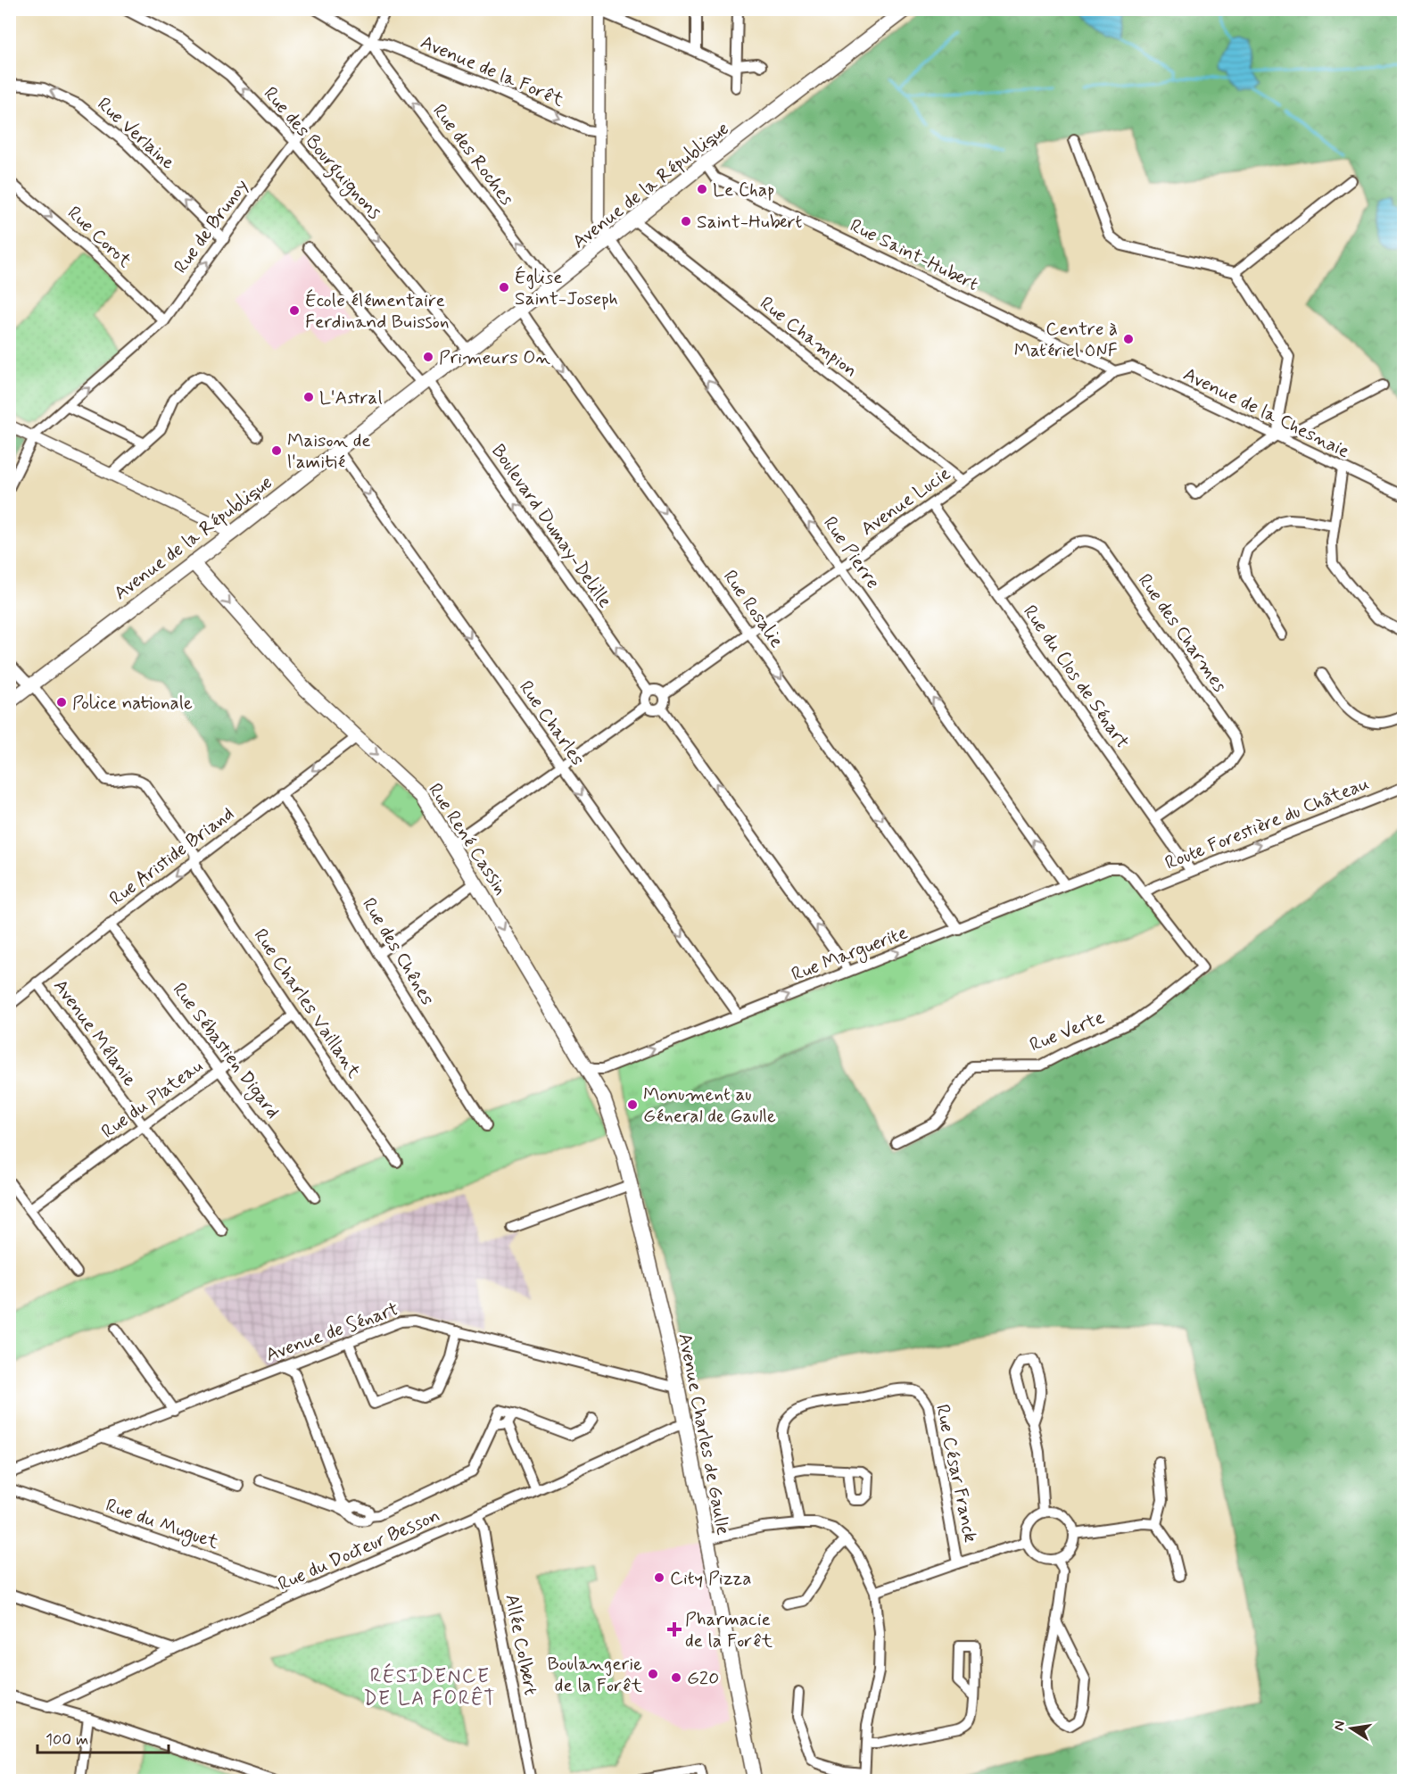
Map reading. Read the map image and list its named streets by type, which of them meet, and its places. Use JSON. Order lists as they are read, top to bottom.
{
  "streets": {
    "main road": ["Avenue de la République", "Rue René Cassin", "Avenue Charles de Gaulle"],
    "street": [
      "Avenue de la Forêt",
      "Rue Verlaine",
      "Rue des Bourguignons",
      "Rue des Roches",
      "Rue de Brunoy",
      "Rue Corot",
      "Rue Saint-Hubert",
      "Rue Champion",
      "Avenue de la Chesnaie",
      "Avenue Lucie",
      "Boulevard Dumay-Delille",
      "Rue Pierre",
      "Rue Rosalie",
      "Rue des Charmes",
      "Rue du Clos de Sénart",
      "Rue Charles",
      "Route Forestière du Château",
      "Rue Aristide Briand",
      "Rue des Chênes",
      "Rue Marguerite",
      "Rue Charles Vaillant",
      "Rue Verte",
      "Avenue Mélanie",
      "Rue Sébastien Digard",
      "Rue du Plateau",
      "Avenue de Sénart",
      "Rue César Franck",
      "Rue du Muguet",
      "Rue du Docteur Besson",
      "Allée Colbert"
    ]
  },
  "crossings": [
    ["Avenue de la Forêt", "Rue des Roches"],
    ["Avenue de la Forêt", "Rue de Brunoy"],
    ["Rue Verlaine", "Rue de Brunoy"],
    ["Rue des Bourguignons", "Avenue de la République"],
    ["Rue des Bourguignons", "Rue de Brunoy"],
    ["Rue des Roches", "Avenue de la République"],
    ["Rue des Roches", "Rue de Brunoy"],
    ["Avenue de la République", "Rue Saint-Hubert"],
    ["Avenue de la République", "Rue Champion"],
    ["Avenue de la République", "Boulevard Dumay-Delille"],
    ["Avenue de la République", "Rue Pierre"],
    ["Avenue de la République", "Rue Rosalie"],
    ["Avenue de la République", "Rue Charles"],
    ["Avenue de la République", "Rue René Cassin"],
    ["Avenue de la République", "Rue Charles Vaillant"],
    ["Rue de Brunoy", "Rue Corot"],
    ["Rue Saint-Hubert", "Avenue de la Chesnaie"],
    ["Rue Saint-Hubert", "Avenue Lucie"],
    ["Rue Champion", "Avenue Lucie"],
    ["Avenue de la Chesnaie", "Avenue Lucie"],
    ["Avenue Lucie", "Boulevard Dumay-Delille"],
    ["Avenue Lucie", "Rue Pierre"],
    ["Avenue Lucie", "Rue Rosalie"],
    ["Avenue Lucie", "Rue du Clos de Sénart"],
    ["Rue Pierre", "Rue Marguerite"],
    ["Rue Rosalie", "Rue Marguerite"],
    ["Rue des Charmes", "Rue du Clos de Sénart"],
    ["Rue du Clos de Sénart", "Route Forestière du Château"],
    ["Rue Charles", "Rue Marguerite"],
    ["Route Forestière du Château", "Rue Marguerite"],
    ["Route Forestière du Château", "Rue Verte"],
    ["Rue René Cassin", "Rue Aristide Briand"],
    ["Rue René Cassin", "Rue Marguerite"],
    ["Rue René Cassin", "Avenue Charles de Gaulle"],
    ["Rue Aristide Briand", "Rue des Chênes"],
    ["Rue Aristide Briand", "Rue Charles Vaillant"],
    ["Rue Aristide Briand", "Avenue Mélanie"],
    ["Rue Aristide Briand", "Rue Sébastien Digard"],
    ["Rue Marguerite", "Rue Verte"],
    ["Rue Charles Vaillant", "Rue du Plateau"],
    ["Avenue Mélanie", "Rue du Plateau"],
    ["Rue Sébastien Digard", "Rue du Plateau"],
    ["Avenue de Sénart", "Avenue Charles de Gaulle"],
    ["Avenue Charles de Gaulle", "Rue du Docteur Besson"],
    ["Rue du Muguet", "Rue du Docteur Besson"],
    ["Rue du Docteur Besson", "Allée Colbert"]
  ],
  "one_way": [
    "Avenue de la Forêt",
    "Rue Verlaine",
    "Rue des Roches",
    "Rue de Brunoy",
    "Rue Corot",
    "Boulevard Dumay-Delille",
    "Rue Pierre",
    "Rue Rosalie",
    "Rue Charles",
    "Route Forestière du Château",
    "Rue René Cassin",
    "Rue Aristide Briand",
    "Rue Marguerite"
  ],
  "districts": ["RÉSIDENCE DE LA FORÊT"],
  "places": {
    "other": [
      "Le Chap",
      "Saint-Hubert",
      "Église Saint-Joseph",
      "École élémentaire Ferdinand Buisson",
      "Centre à Matériel ONF",
      "Primeurs On",
      "L'Astral",
      "Maison de l'amitié",
      "Police nationale",
      "Monument au Géneral de Gaulle",
      "City Pizza",
      "Boulangerie de la Forêt",
      "G20"
    ],
    "health": ["Pharmacie de la Forêt"]
  },
  "scale_bar": "100 m",
  "north": "left"
}
